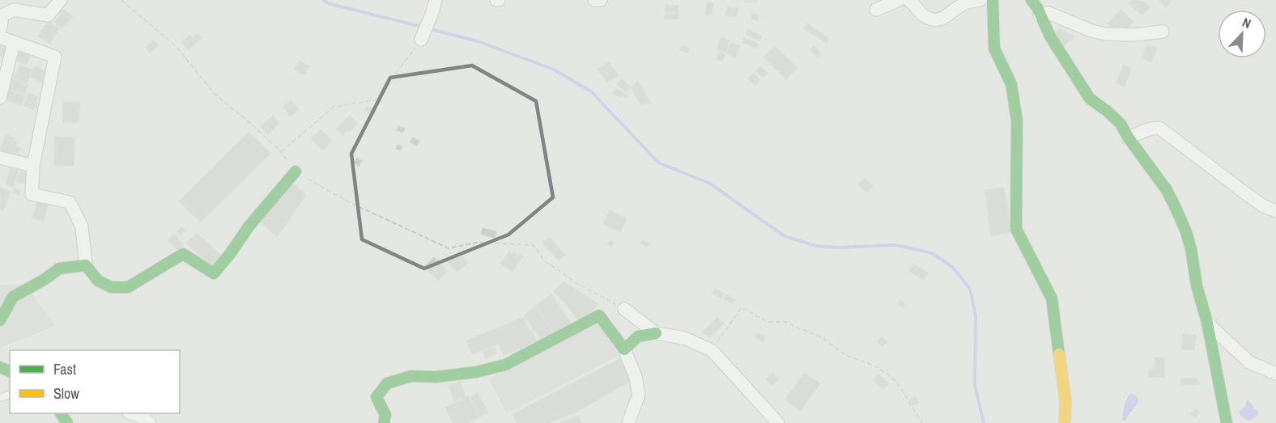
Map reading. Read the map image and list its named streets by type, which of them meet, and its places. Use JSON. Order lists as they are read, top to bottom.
{
  "legend": ["Fast", "Slow"],
  "north": "top right"
}
